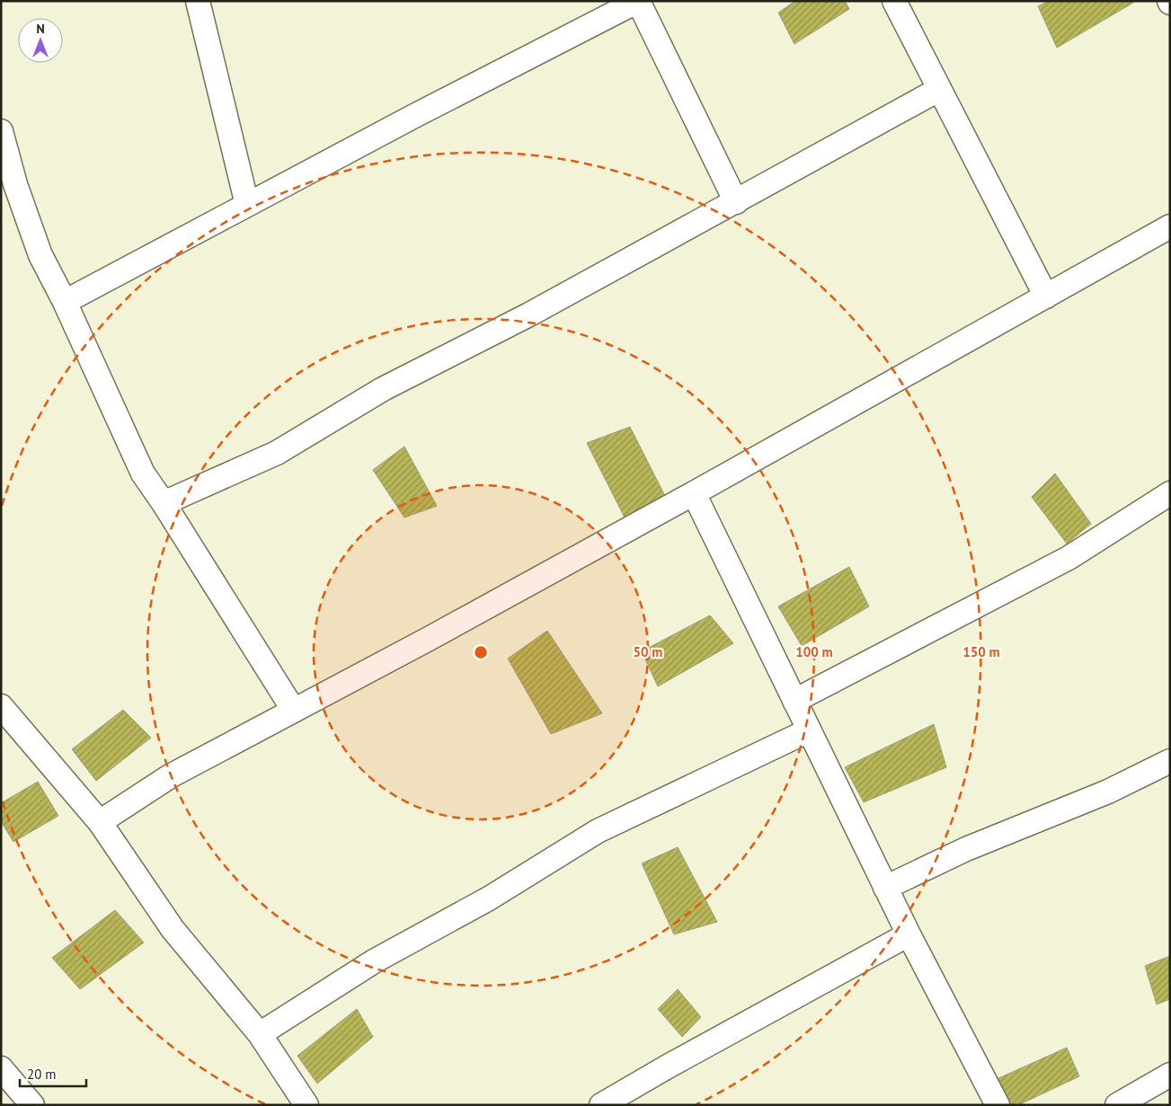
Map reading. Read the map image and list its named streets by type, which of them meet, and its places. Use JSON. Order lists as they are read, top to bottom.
{
  "scale_bar": "20 m",
  "north": "top",
  "rings": ["50 m", "100 m", "150 m"]
}
